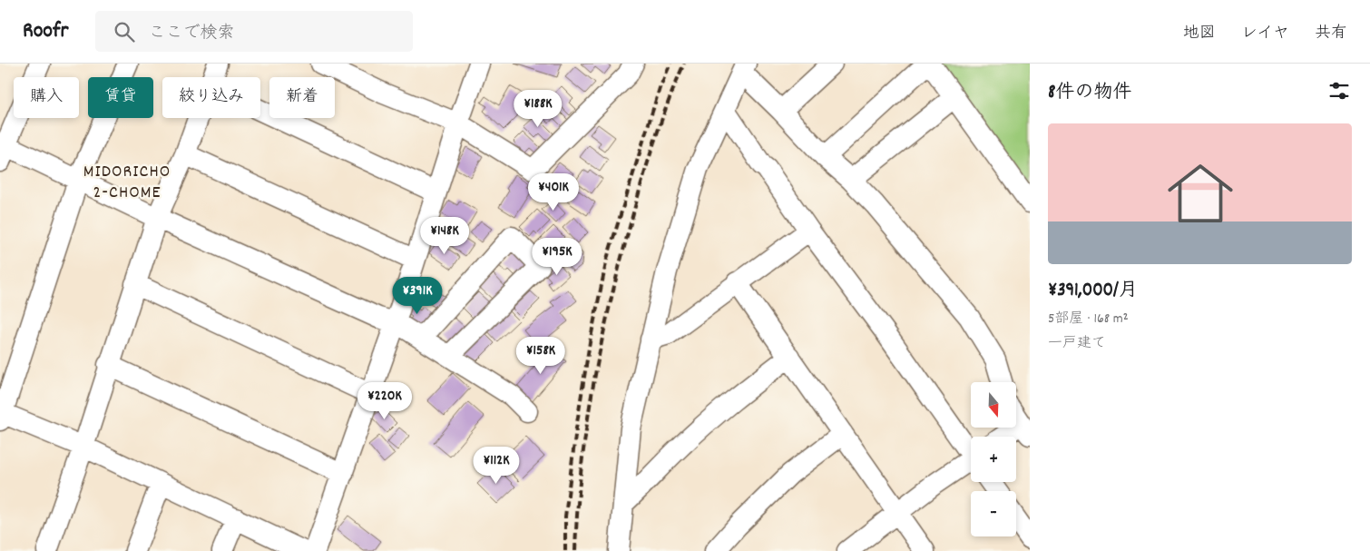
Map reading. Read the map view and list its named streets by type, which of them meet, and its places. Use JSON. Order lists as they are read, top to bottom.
{
  "districts": ["MIDORICHO 2-CHOME"],
  "north": "bottom",
  "page": {
    "header": "Roofr",
    "search": "ここで検索",
    "nav": ["地図", "レイヤ", "共有"],
    "heading": "8件の物件",
    "chip": [
      "購入",
      "賃貸",
      "絞り込み",
      "新着"
    ],
    "price": [
      "¥188K",
      "¥401K",
      "¥148K",
      "¥195K",
      "¥391K",
      "¥158K",
      "¥220K",
      "¥112K"
    ],
    "list": [
      {
        "name": "¥391,000/月",
        "note": "5部屋 · 168 m² · 一戸建て"
      }
    ],
    "map_buttons": ["+", "−"]
  }
}
